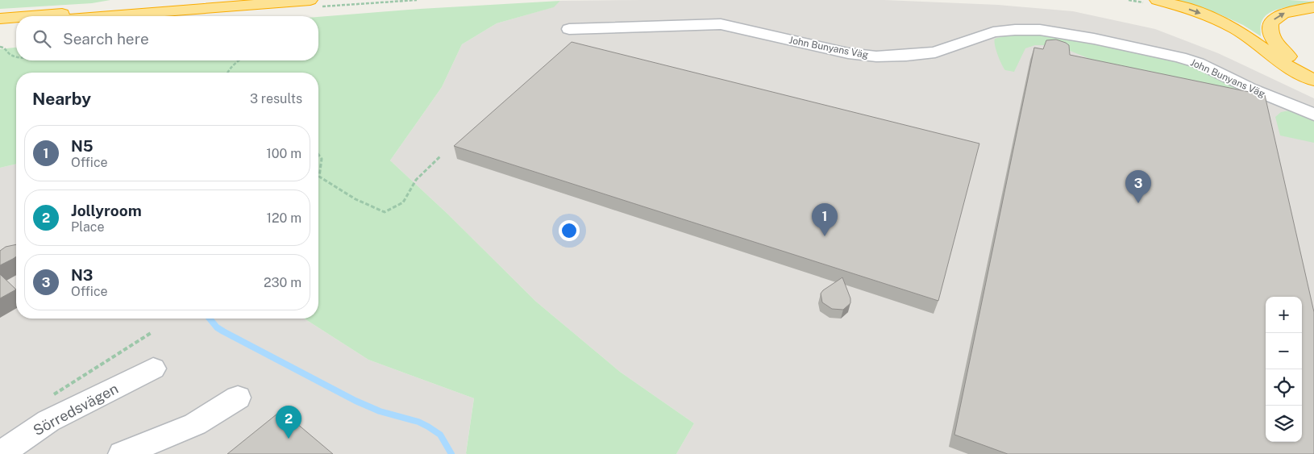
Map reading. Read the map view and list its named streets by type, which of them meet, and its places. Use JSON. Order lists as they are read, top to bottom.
{
  "streets": {
    "lane": ["John Bunyans Väg", "Sörredsvägen"]
  },
  "page": {
    "search": "Search here",
    "heading": ["Nearby", "3 results"],
    "list": [
      {
        "mark": "1",
        "name": "N5",
        "note": "Office",
        "value": "100 m"
      },
      {
        "mark": "2",
        "name": "Jollyroom",
        "note": "Place",
        "value": "120 m"
      },
      {
        "mark": "3",
        "name": "N3",
        "note": "Office",
        "value": "230 m"
      }
    ],
    "pins": ["3", "1", "2"],
    "map_buttons": ["+", "−"]
  }
}
